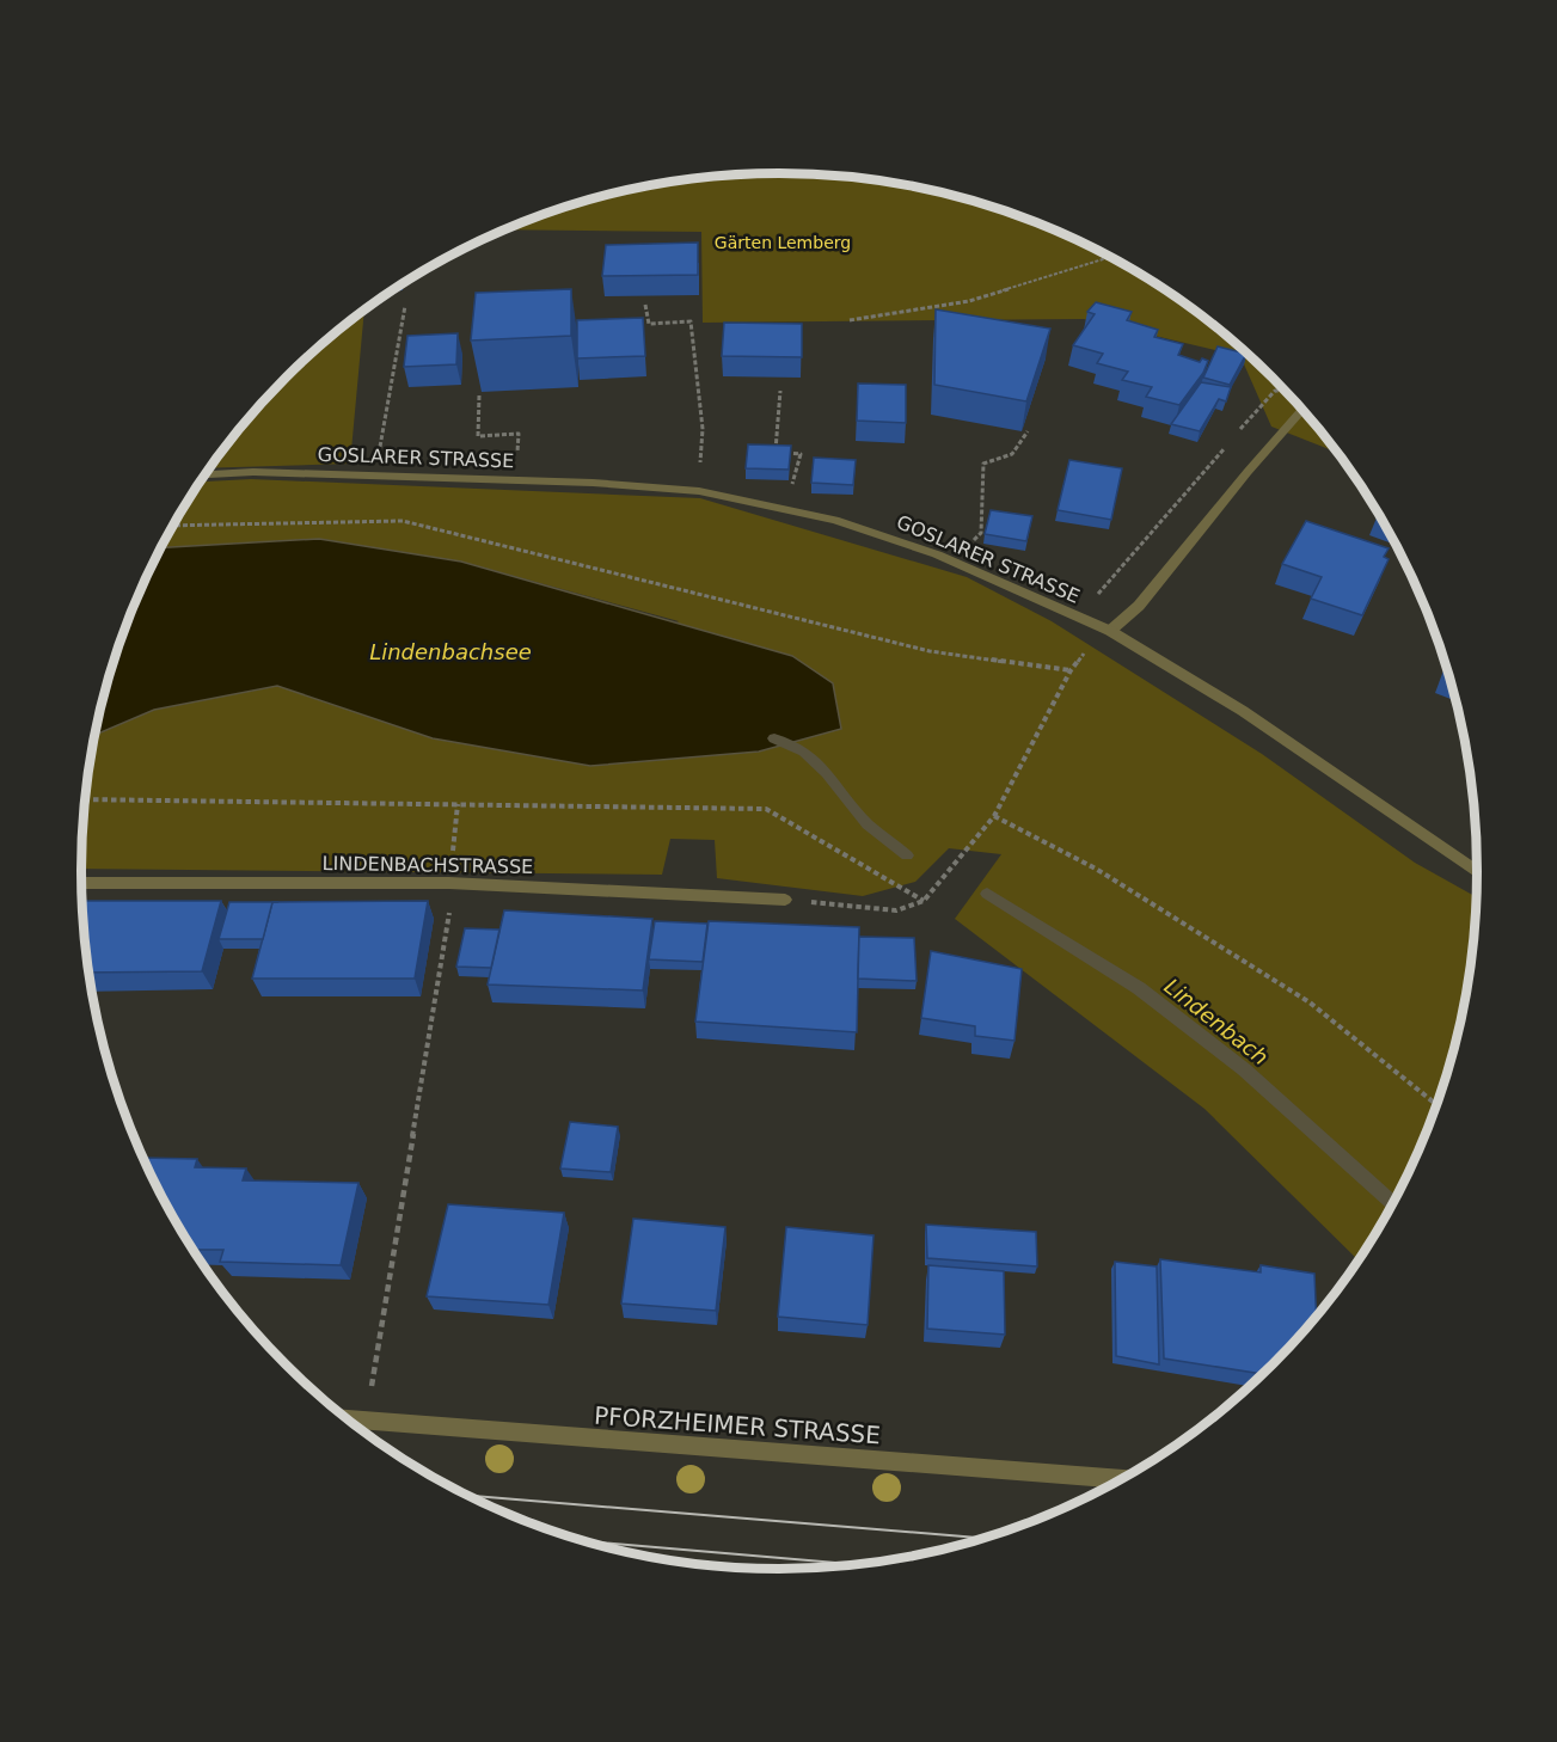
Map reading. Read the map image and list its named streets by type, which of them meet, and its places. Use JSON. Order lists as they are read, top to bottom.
{
  "streets": {
    "street": ["GOSLARER STRASSE", "LINDENBACHSTRASSE", "PFORZHEIMER STRASSE"]
  },
  "water": ["Lindenbachsee", "Lindenbach"],
  "parks": ["Gärten Lemberg"]
}
